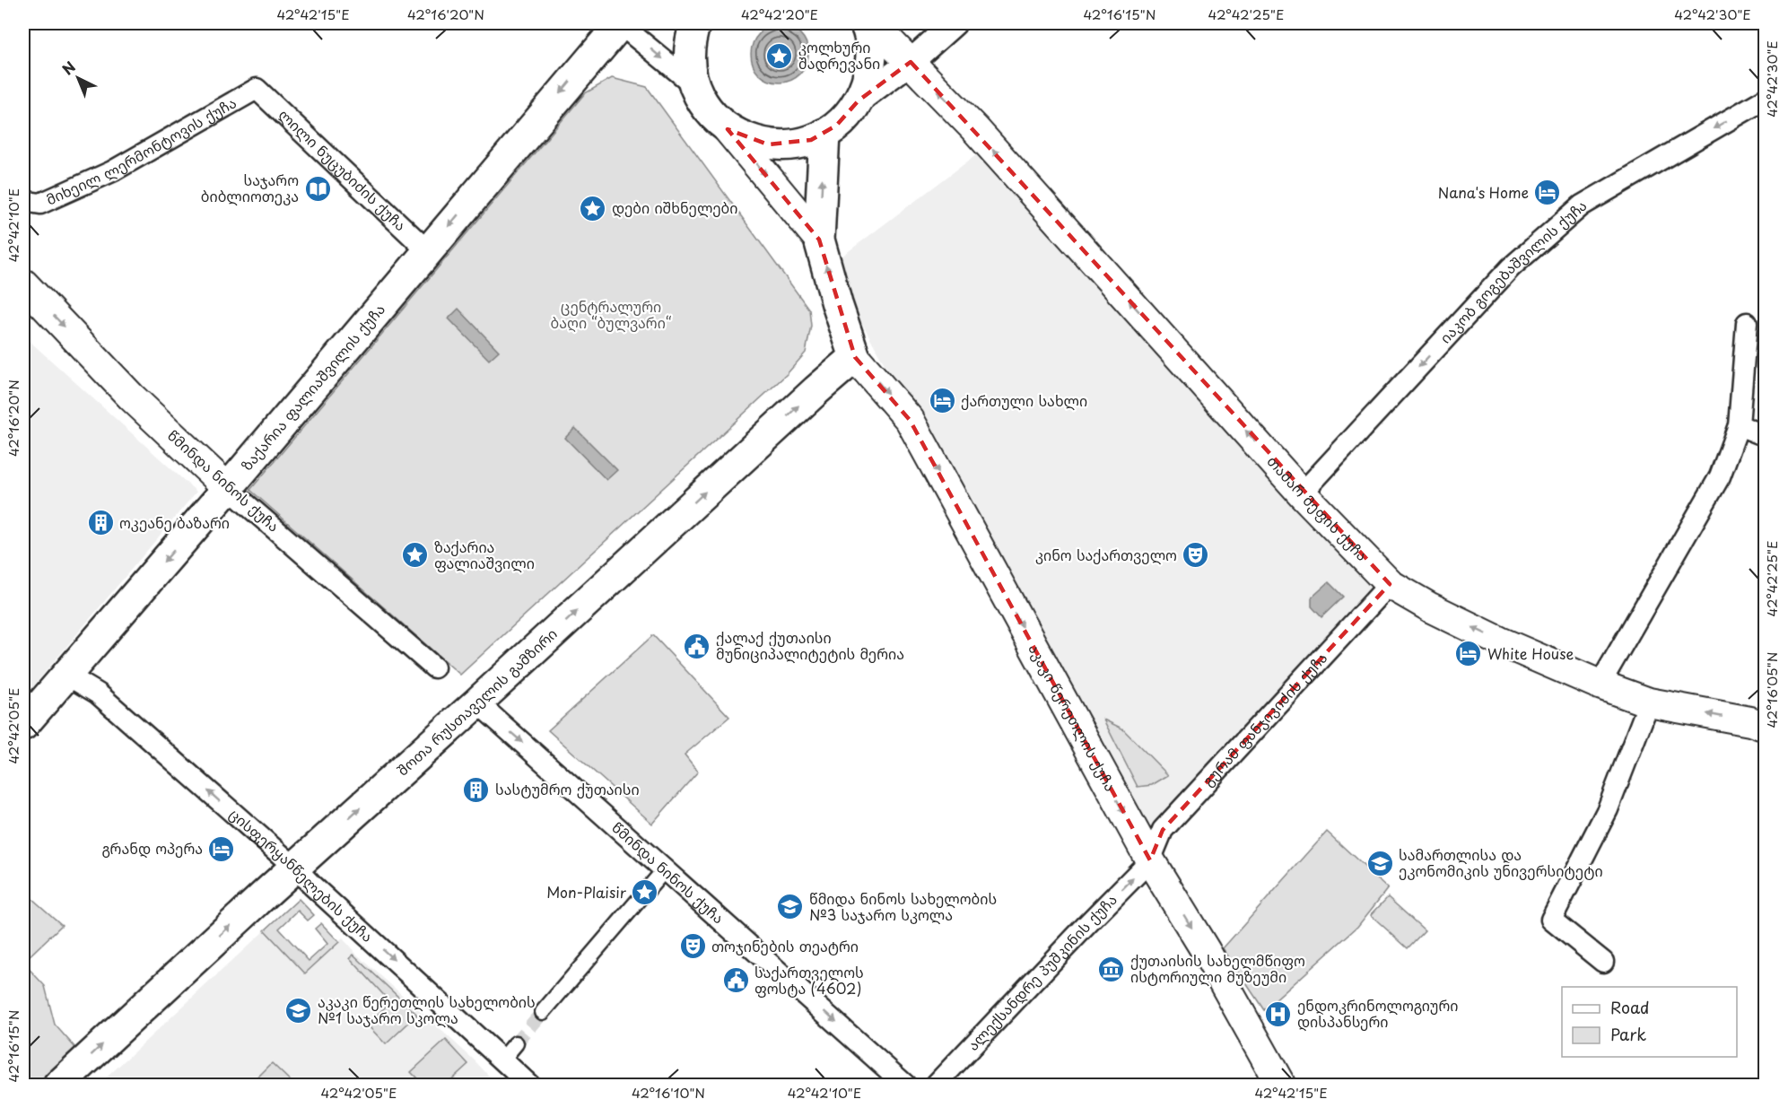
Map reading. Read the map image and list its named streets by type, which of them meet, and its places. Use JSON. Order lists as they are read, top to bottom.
{
  "streets": {
    "main road": [
      "ზაქარია ფალიაშვილის ქუჩა",
      "წმინდა ნინოს ქუჩა",
      "თამარ მეფის ქუჩა",
      "შოთა რუსთაველის გამზირი",
      "აკაკი წერეთლის ქუჩა"
    ],
    "street": [
      "მიხეილ ლერმონტოვის ქუჩა",
      "ლილი ნუცუბიძის ქუჩა",
      "იაკობ გოგებაშვილის ქუჩა",
      "გურამ ფანჯიკიძის ქუჩა",
      "ცისფერყანწელების ქუჩა",
      "ალექსანდრე პუშკინის ქუჩა"
    ]
  },
  "crossings": [
    ["მიხეილ ლერმონტოვის ქუჩა", "ლილი ნუცუბიძის ქუჩა"],
    ["ლილი ნუცუბიძის ქუჩა", "ზაქარია ფალიაშვილის ქუჩა"],
    ["იაკობ გოგებაშვილის ქუჩა", "თამარ მეფის ქუჩა"],
    ["ზაქარია ფალიაშვილის ქუჩა", "წმინდა ნინოს ქუჩა"],
    ["ზაქარია ფალიაშვილის ქუჩა", "ცისფერყანწელების ქუჩა"],
    ["წმინდა ნინოს ქუჩა", "შოთა რუსთაველის გამზირი"],
    ["თამარ მეფის ქუჩა", "გურამ ფანჯიკიძის ქუჩა"],
    ["შოთა რუსთაველის გამზირი", "აკაკი წერეთლის ქუჩა"],
    ["შოთა რუსთაველის გამზირი", "ცისფერყანწელების ქუჩა"],
    ["აკაკი წერეთლის ქუჩა", "გურამ ფანჯიკიძის ქუჩა"],
    ["აკაკი წერეთლის ქუჩა", "ალექსანდრე პუშკინის ქუჩა"],
    ["გურამ ფანჯიკიძის ქუჩა", "ალექსანდრე პუშკინის ქუჩა"]
  ],
  "one_way": [
    "იაკობ გოგებაშვილის ქუჩა",
    "ზაქარია ფალიაშვილის ქუჩა",
    "წმინდა ნინოს ქუჩა",
    "თამარ მეფის ქუჩა",
    "შოთა რუსთაველის გამზირი",
    "აკაკი წერეთლის ქუჩა",
    "ალექსანდრე პუშკინის ქუჩა"
  ],
  "parks": ["ცენტრალური ბაღი “ბულვარი“"],
  "places": {
    "place": [
      "კოლხური შადრევანი",
      "დები იშხნელები",
      "ზაქარია ფალიაშვილი",
      "Mon-Plaisir"
    ],
    "library": ["საჯარო ბიბლიოთეკა"],
    "hotel": [
      "Nana's Home",
      "ქართული სახლი",
      "White House",
      "გრანდ ოპერა"
    ],
    "building": ["ოკეანე ბაზარი", "სასტუმრო ქუთაისი"],
    "theatre": ["კინო საქართველო", "თოჯინების თეატრი"],
    "public building": ["ქალაქ ქუთაისი მუნიციპალიტეტის მერია", "საქართველოს ფოსტა (4602)"],
    "school or university": ["სამართლისა და ეკონომიკის უნივერსიტეტი", "წმიდა ნინოს სახელობის №3 საჯარო სკოლა", "აკაკი წერეთლის სახელობის №1 საჯარო სკოლა"],
    "museum": ["ქუთაისის სახელმწიფო ისტორიული მუზეუმი"],
    "hospital": ["ენდოკრინოლოგიური დისპანსერი"]
  },
  "legend": ["Road", "Park"],
  "north": "top left",
  "coordinates": [
    "42°42'15\"E",
    "42°16'20\"N",
    "42°42'20\"E",
    "42°16'15\"N",
    "42°42'25\"E",
    "42°42'30\"E",
    "42°42'10\"E",
    "42°16'05\"N",
    "42°42'05\"E",
    "42°16'10\"N"
  ]
}
